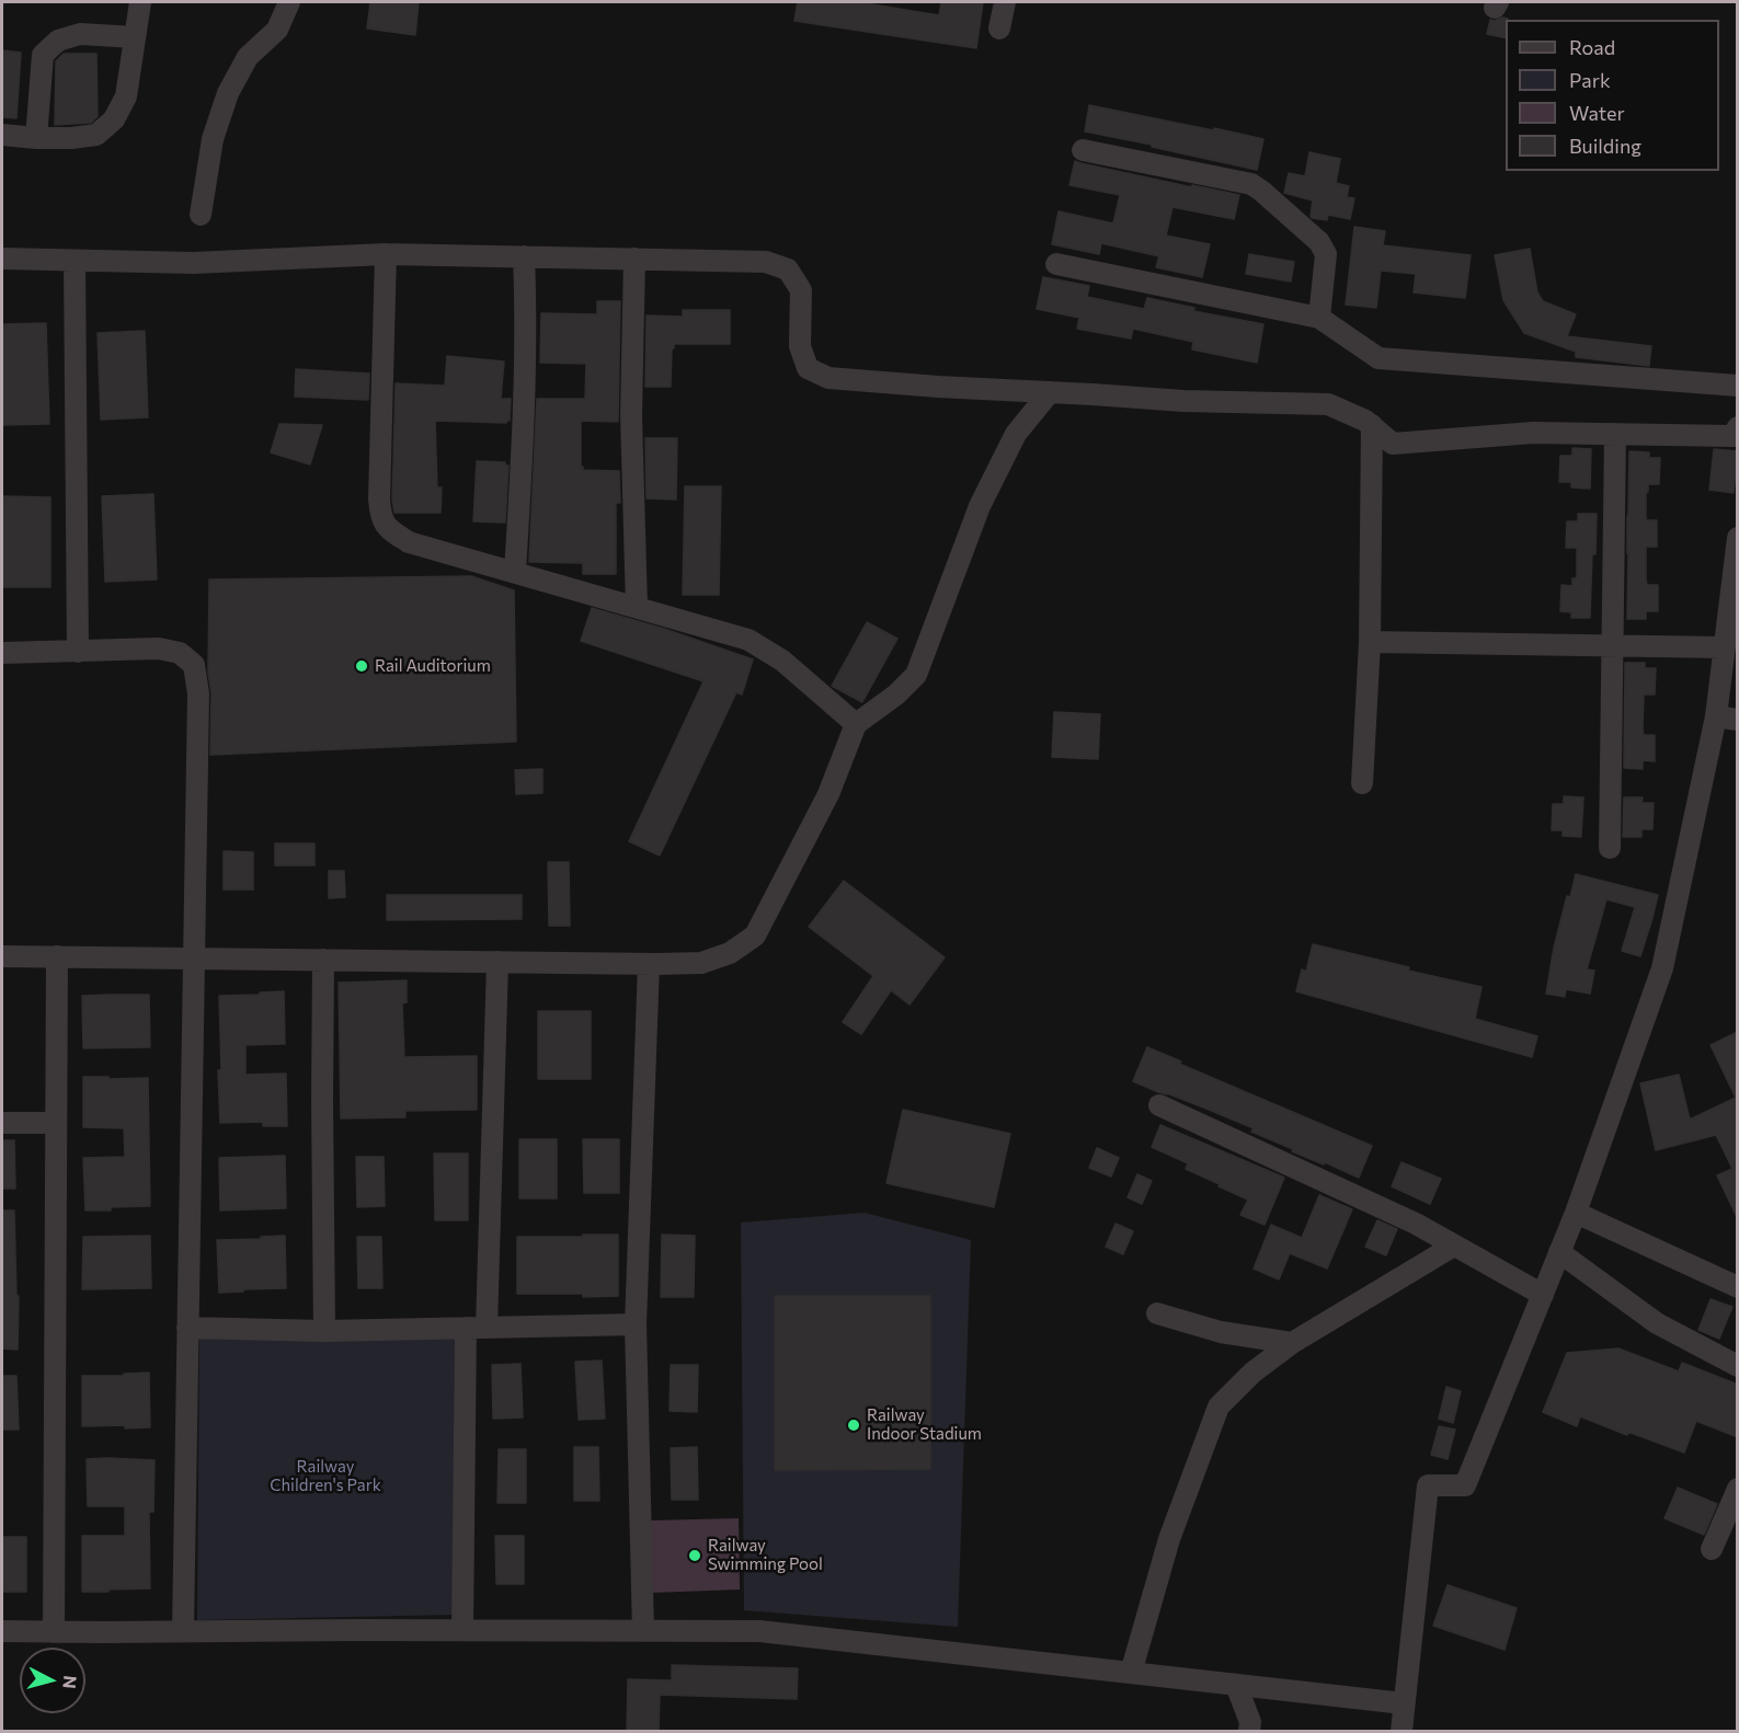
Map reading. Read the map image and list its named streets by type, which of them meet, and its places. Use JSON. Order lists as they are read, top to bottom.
{
  "parks": ["Railway Children's Park"],
  "places": ["Rail Auditorium", "Railway Indoor Stadium", "Railway Swimming Pool"],
  "legend": [
    "Road",
    "Park",
    "Water",
    "Building"
  ],
  "north": "right"
}
